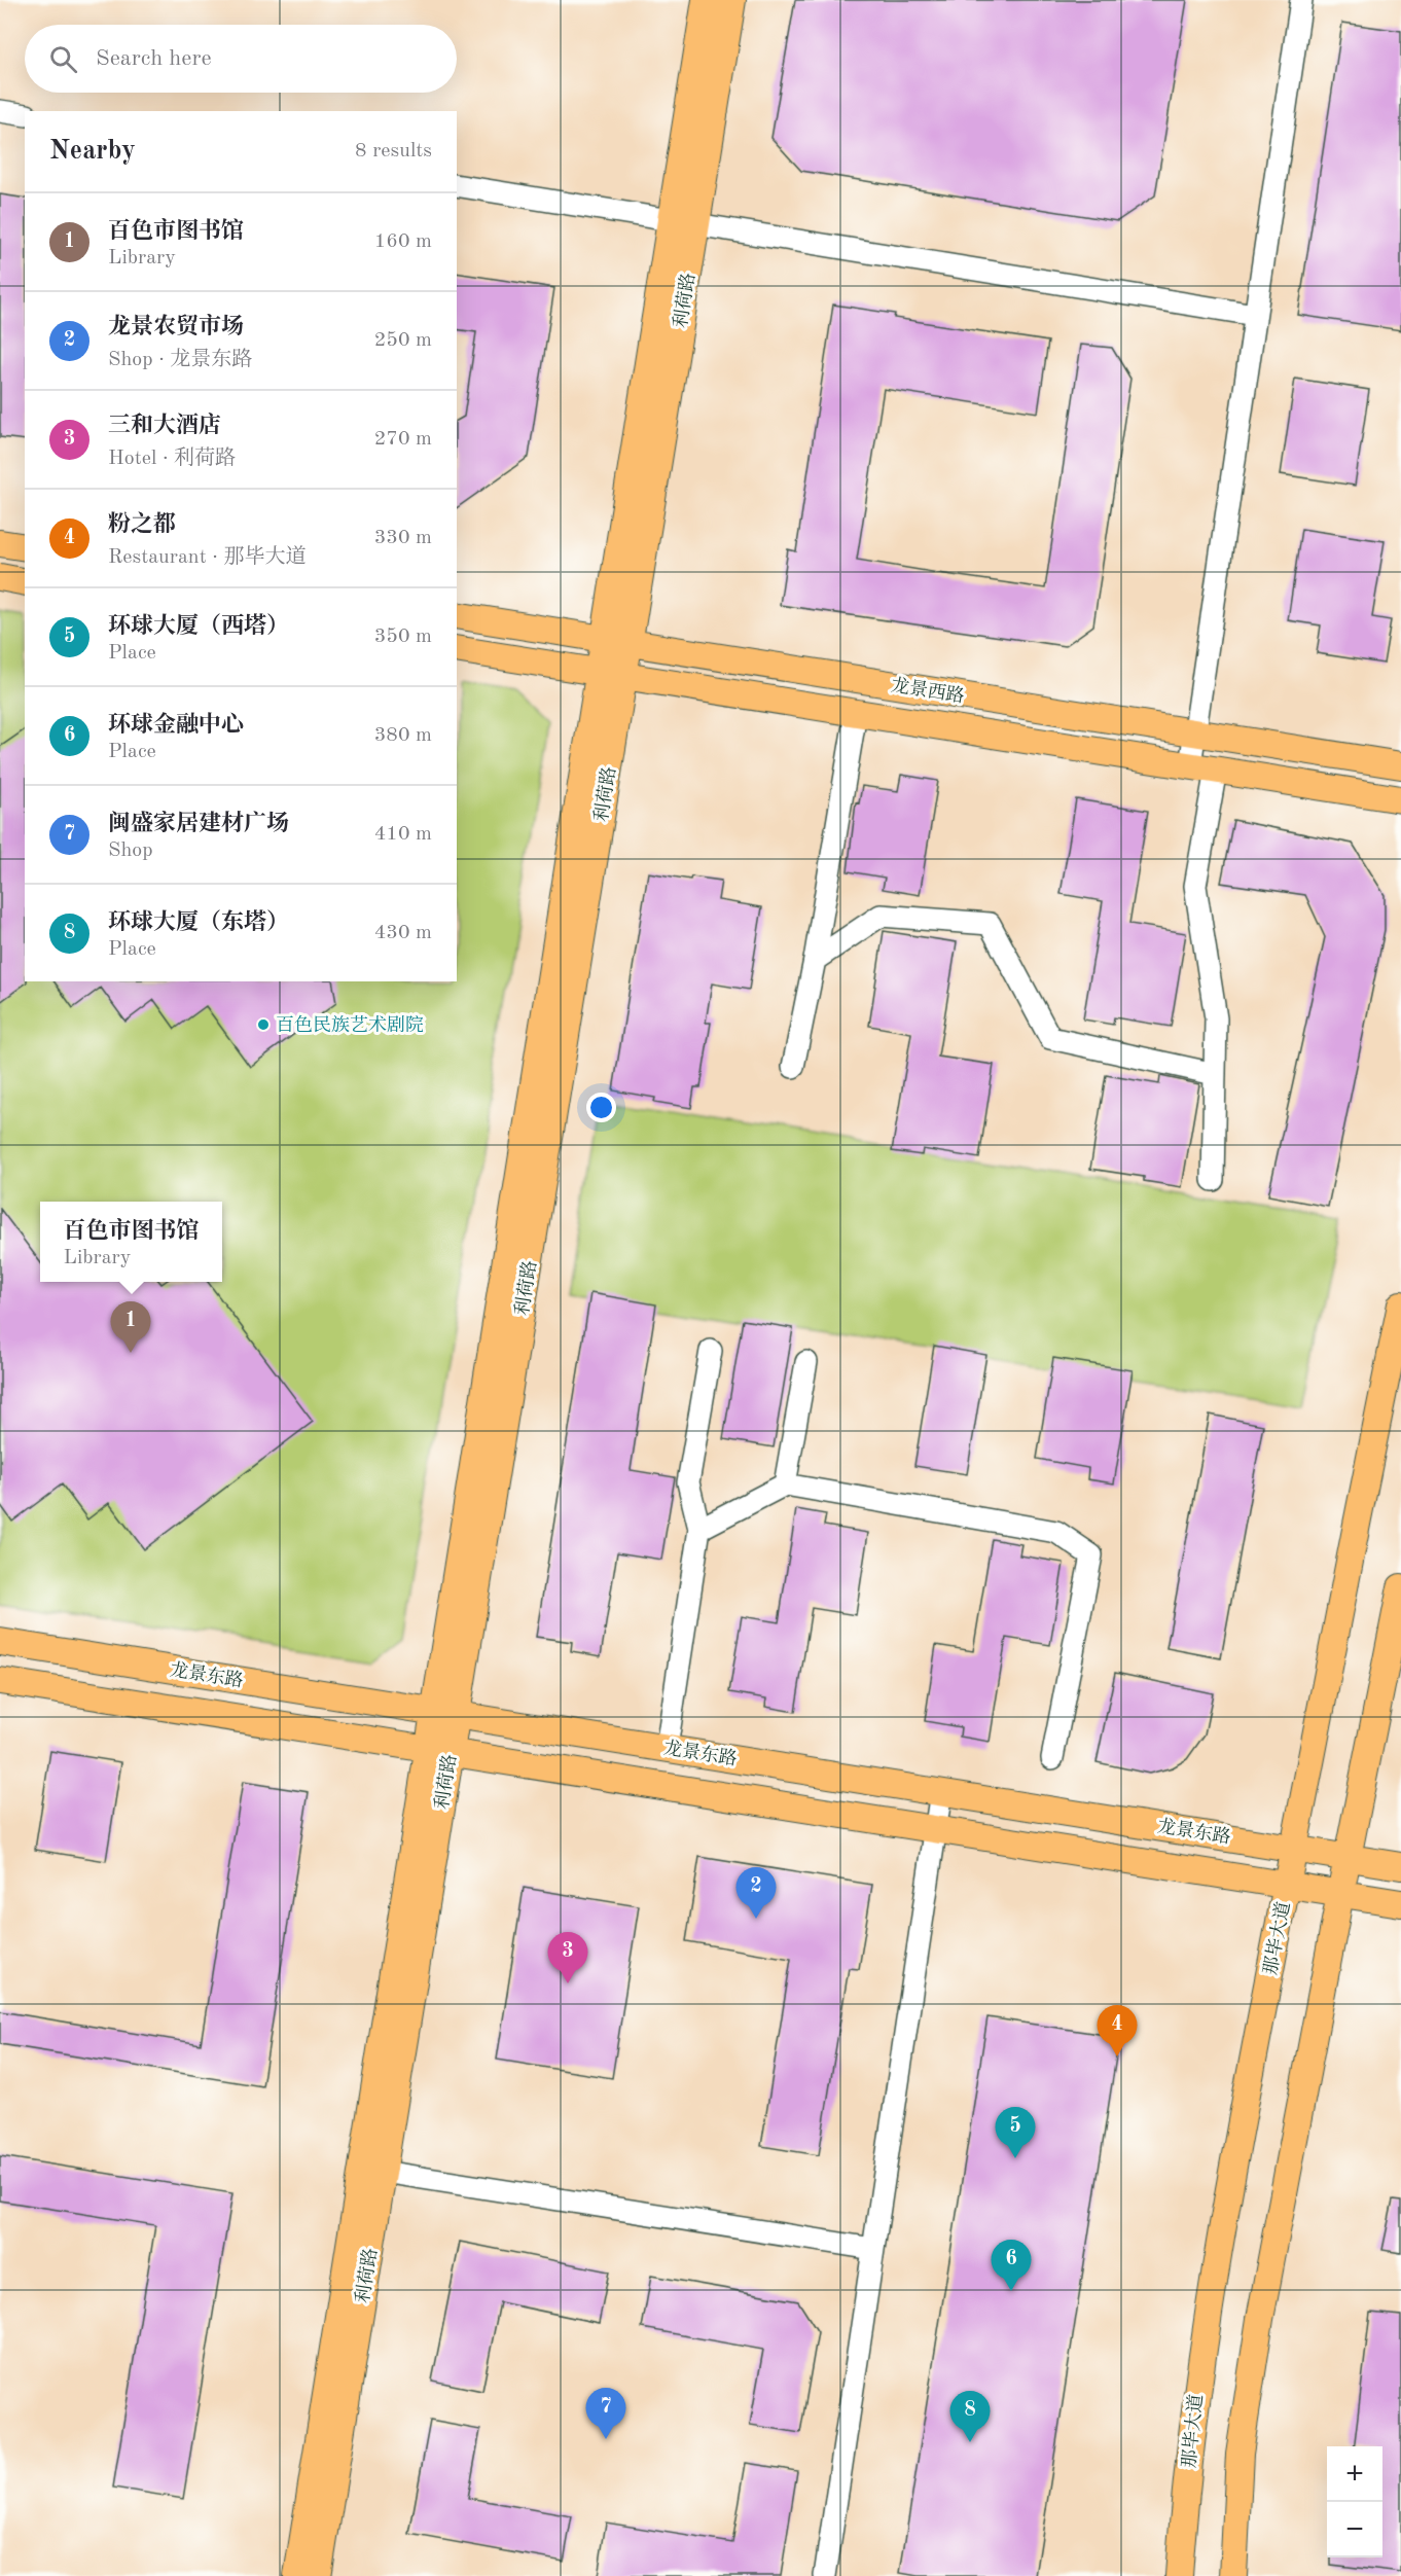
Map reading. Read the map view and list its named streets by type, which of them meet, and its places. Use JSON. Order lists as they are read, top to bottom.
{
  "streets": {
    "main road": [
      "利荷路",
      "龙景西路",
      "龙景东路",
      "那毕大道"
    ]
  },
  "crossings": [
    ["利荷路", "龙景西路"],
    ["利荷路", "龙景东路"],
    ["龙景东路", "那毕大道"]
  ],
  "places": ["百色民族艺术剧院"],
  "page": {
    "search": "Search here",
    "heading": ["Nearby", "8 results"],
    "list": [
      {
        "mark": "1",
        "name": "百色市图书馆",
        "note": "Library",
        "value": "160 m"
      },
      {
        "mark": "2",
        "name": "龙景农贸市场",
        "note": "Shop · 龙景东路",
        "value": "250 m"
      },
      {
        "mark": "3",
        "name": "三和大酒店",
        "note": "Hotel · 利荷路",
        "value": "270 m"
      },
      {
        "mark": "4",
        "name": "粉之都",
        "note": "Restaurant · 那毕大道",
        "value": "330 m"
      },
      {
        "mark": "5",
        "name": "环球大厦（西塔）",
        "note": "Place",
        "value": "350 m"
      },
      {
        "mark": "6",
        "name": "环球金融中心",
        "note": "Place",
        "value": "380 m"
      },
      {
        "mark": "7",
        "name": "闽盛家居建材广场",
        "note": "Shop",
        "value": "410 m"
      },
      {
        "mark": "8",
        "name": "环球大厦（东塔）",
        "note": "Place",
        "value": "430 m"
      }
    ],
    "popup": ["百色市图书馆", "Library"],
    "pins": [
      "1",
      "2",
      "3",
      "4",
      "5",
      "6",
      "7",
      "8"
    ],
    "map_buttons": ["+", "−"]
  }
}
